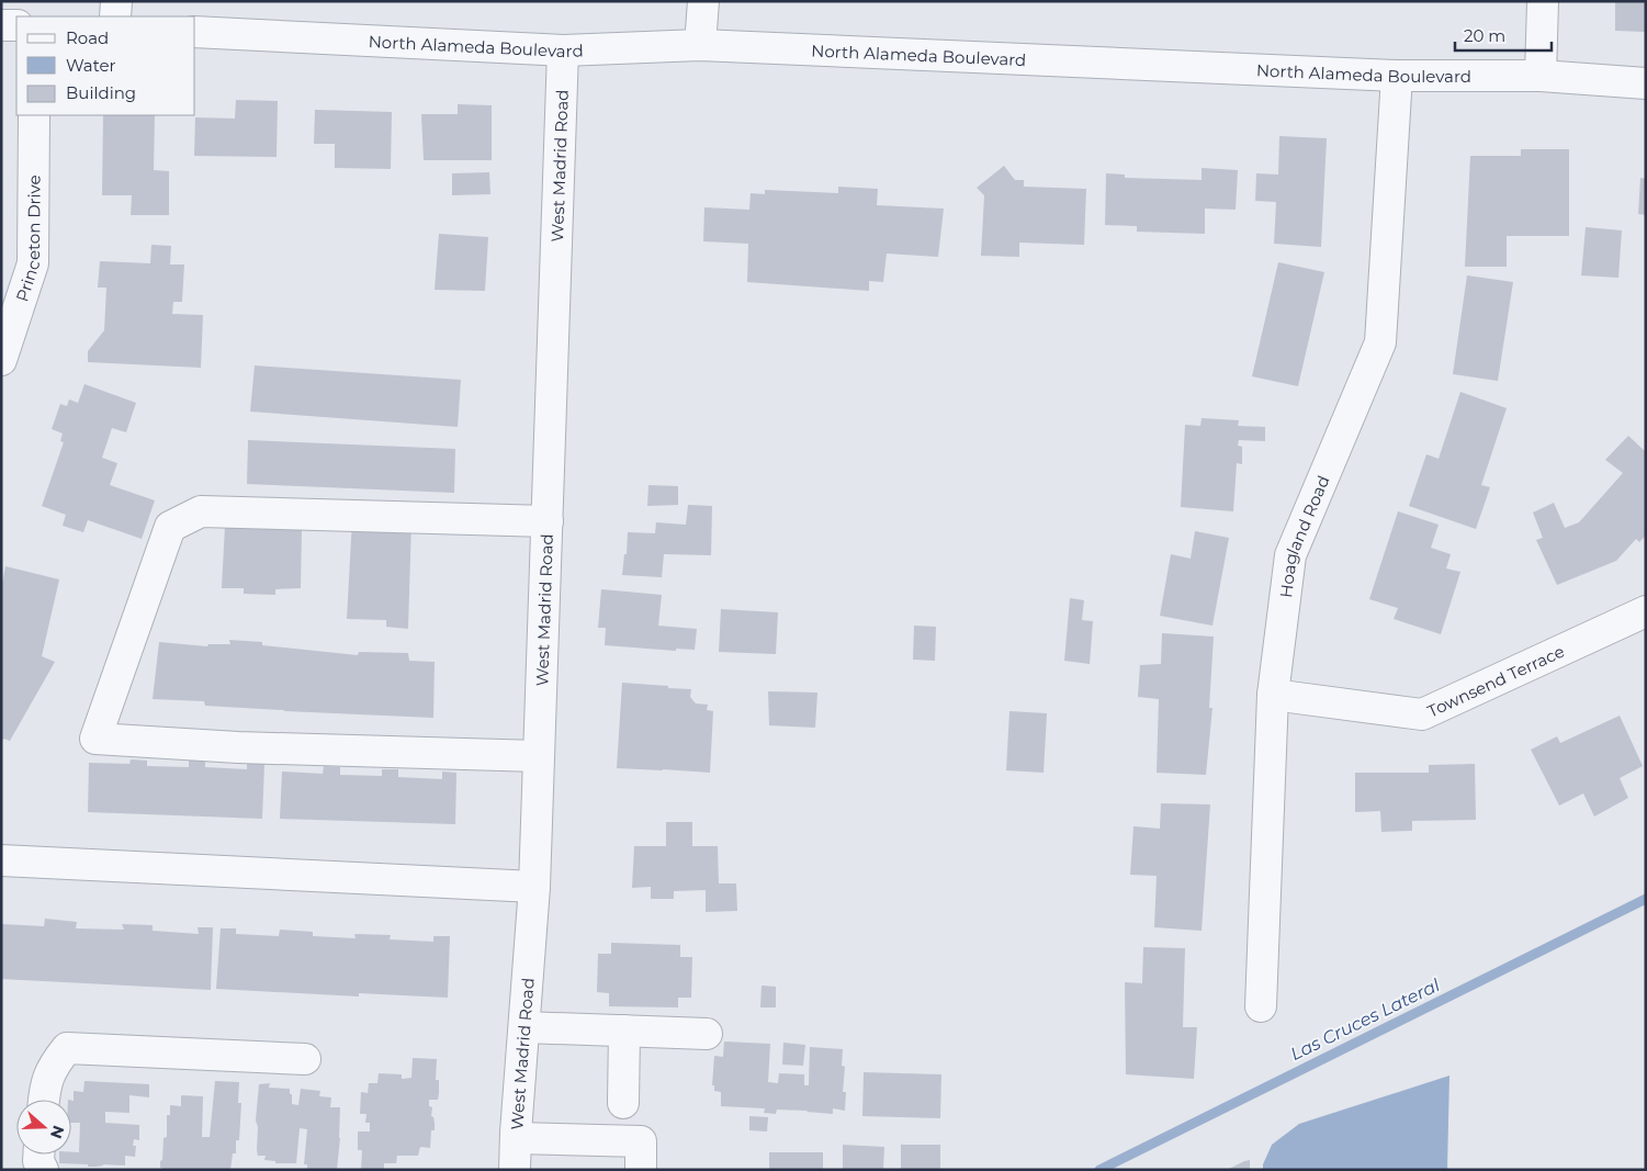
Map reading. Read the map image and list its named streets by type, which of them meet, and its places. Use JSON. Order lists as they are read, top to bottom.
{
  "streets": {
    "street": [
      "North Alameda Boulevard",
      "West Madrid Road",
      "Princeton Drive",
      "Hoagland Road",
      "Townsend Terrace"
    ]
  },
  "crossings": [
    ["North Alameda Boulevard", "West Madrid Road"],
    ["North Alameda Boulevard", "Hoagland Road"],
    ["Hoagland Road", "Townsend Terrace"]
  ],
  "water": ["Las Cruces Lateral"],
  "legend": ["Road", "Water", "Building"],
  "scale_bar": "20 m",
  "north": "right"
}
